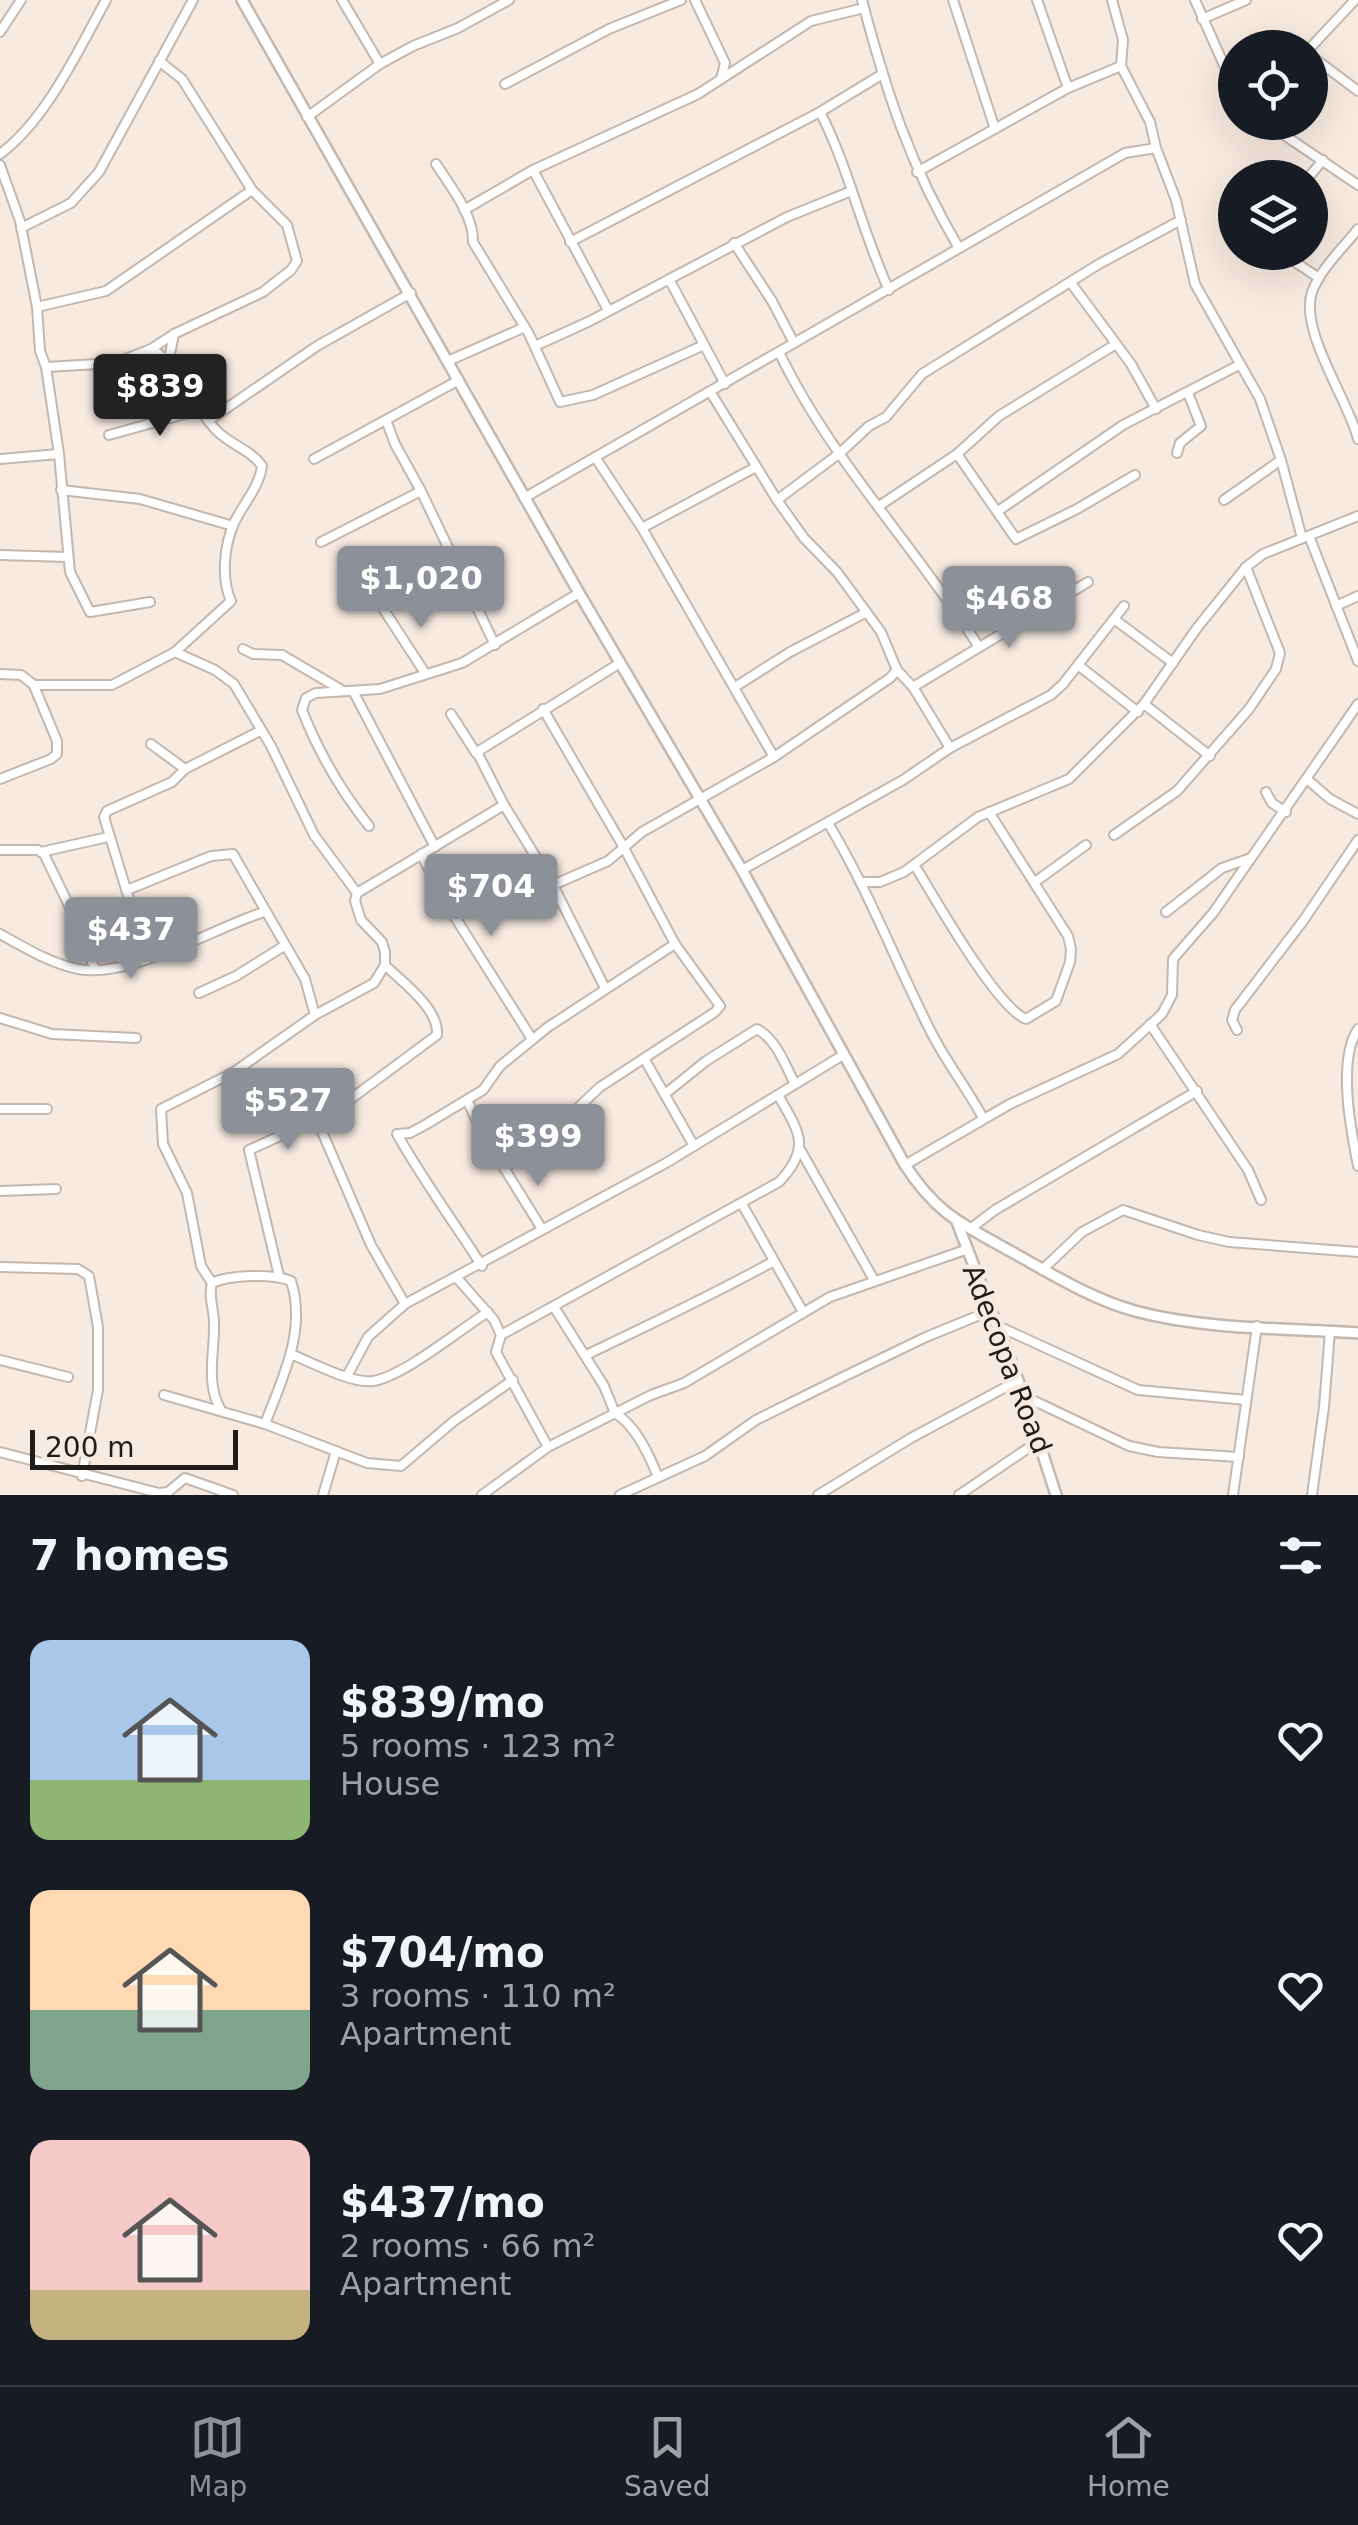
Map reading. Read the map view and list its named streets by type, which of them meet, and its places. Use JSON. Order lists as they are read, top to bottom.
{
  "streets": {
    "street": ["Adecopa Road"]
  },
  "scale_bar": "200 m",
  "page": {
    "price": [
      "$839",
      "$1,020",
      "$468",
      "$704",
      "$437",
      "$527",
      "$399"
    ],
    "scale": "200 m",
    "heading": "7 homes",
    "list": [
      {
        "name": "$839/mo",
        "note": "5 rooms · 123 m² · House"
      },
      {
        "name": "$704/mo",
        "note": "3 rooms · 110 m² · Apartment"
      },
      {
        "name": "$437/mo",
        "note": "2 rooms · 66 m² · Apartment"
      }
    ],
    "tabs": ["Map", "Saved", "Home"]
  }
}
